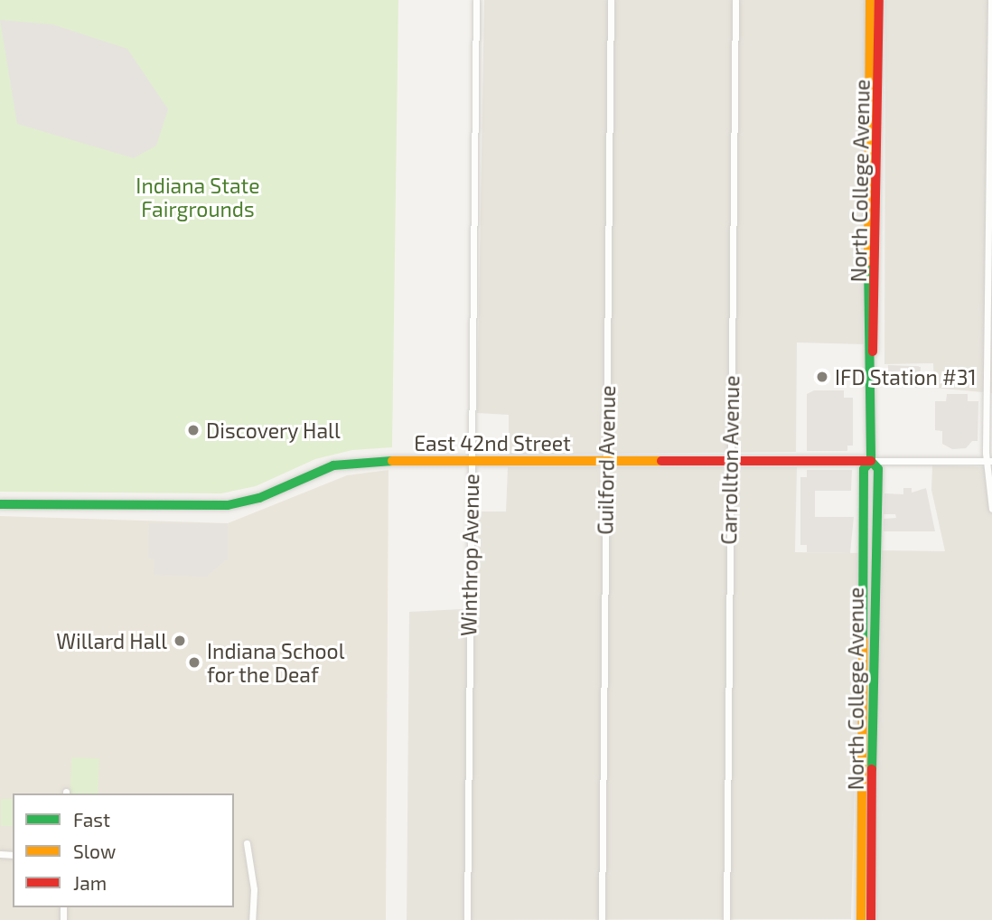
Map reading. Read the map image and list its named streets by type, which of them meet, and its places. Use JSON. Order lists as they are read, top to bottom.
{
  "streets": {
    "main road": ["North College Avenue", "East 42nd Street"],
    "street": ["Guilford Avenue", "Carrollton Avenue", "Winthrop Avenue"]
  },
  "crossings": [
    ["North College Avenue", "East 42nd Street"],
    ["East 42nd Street", "Guilford Avenue"],
    ["East 42nd Street", "Carrollton Avenue"],
    ["East 42nd Street", "Winthrop Avenue"]
  ],
  "parks": ["Indiana State Fairgrounds"],
  "places": [
    "IFD Station #31",
    "Discovery Hall",
    "Willard Hall",
    "Indiana School for the Deaf"
  ],
  "legend": ["Fast", "Slow", "Jam"]
}
